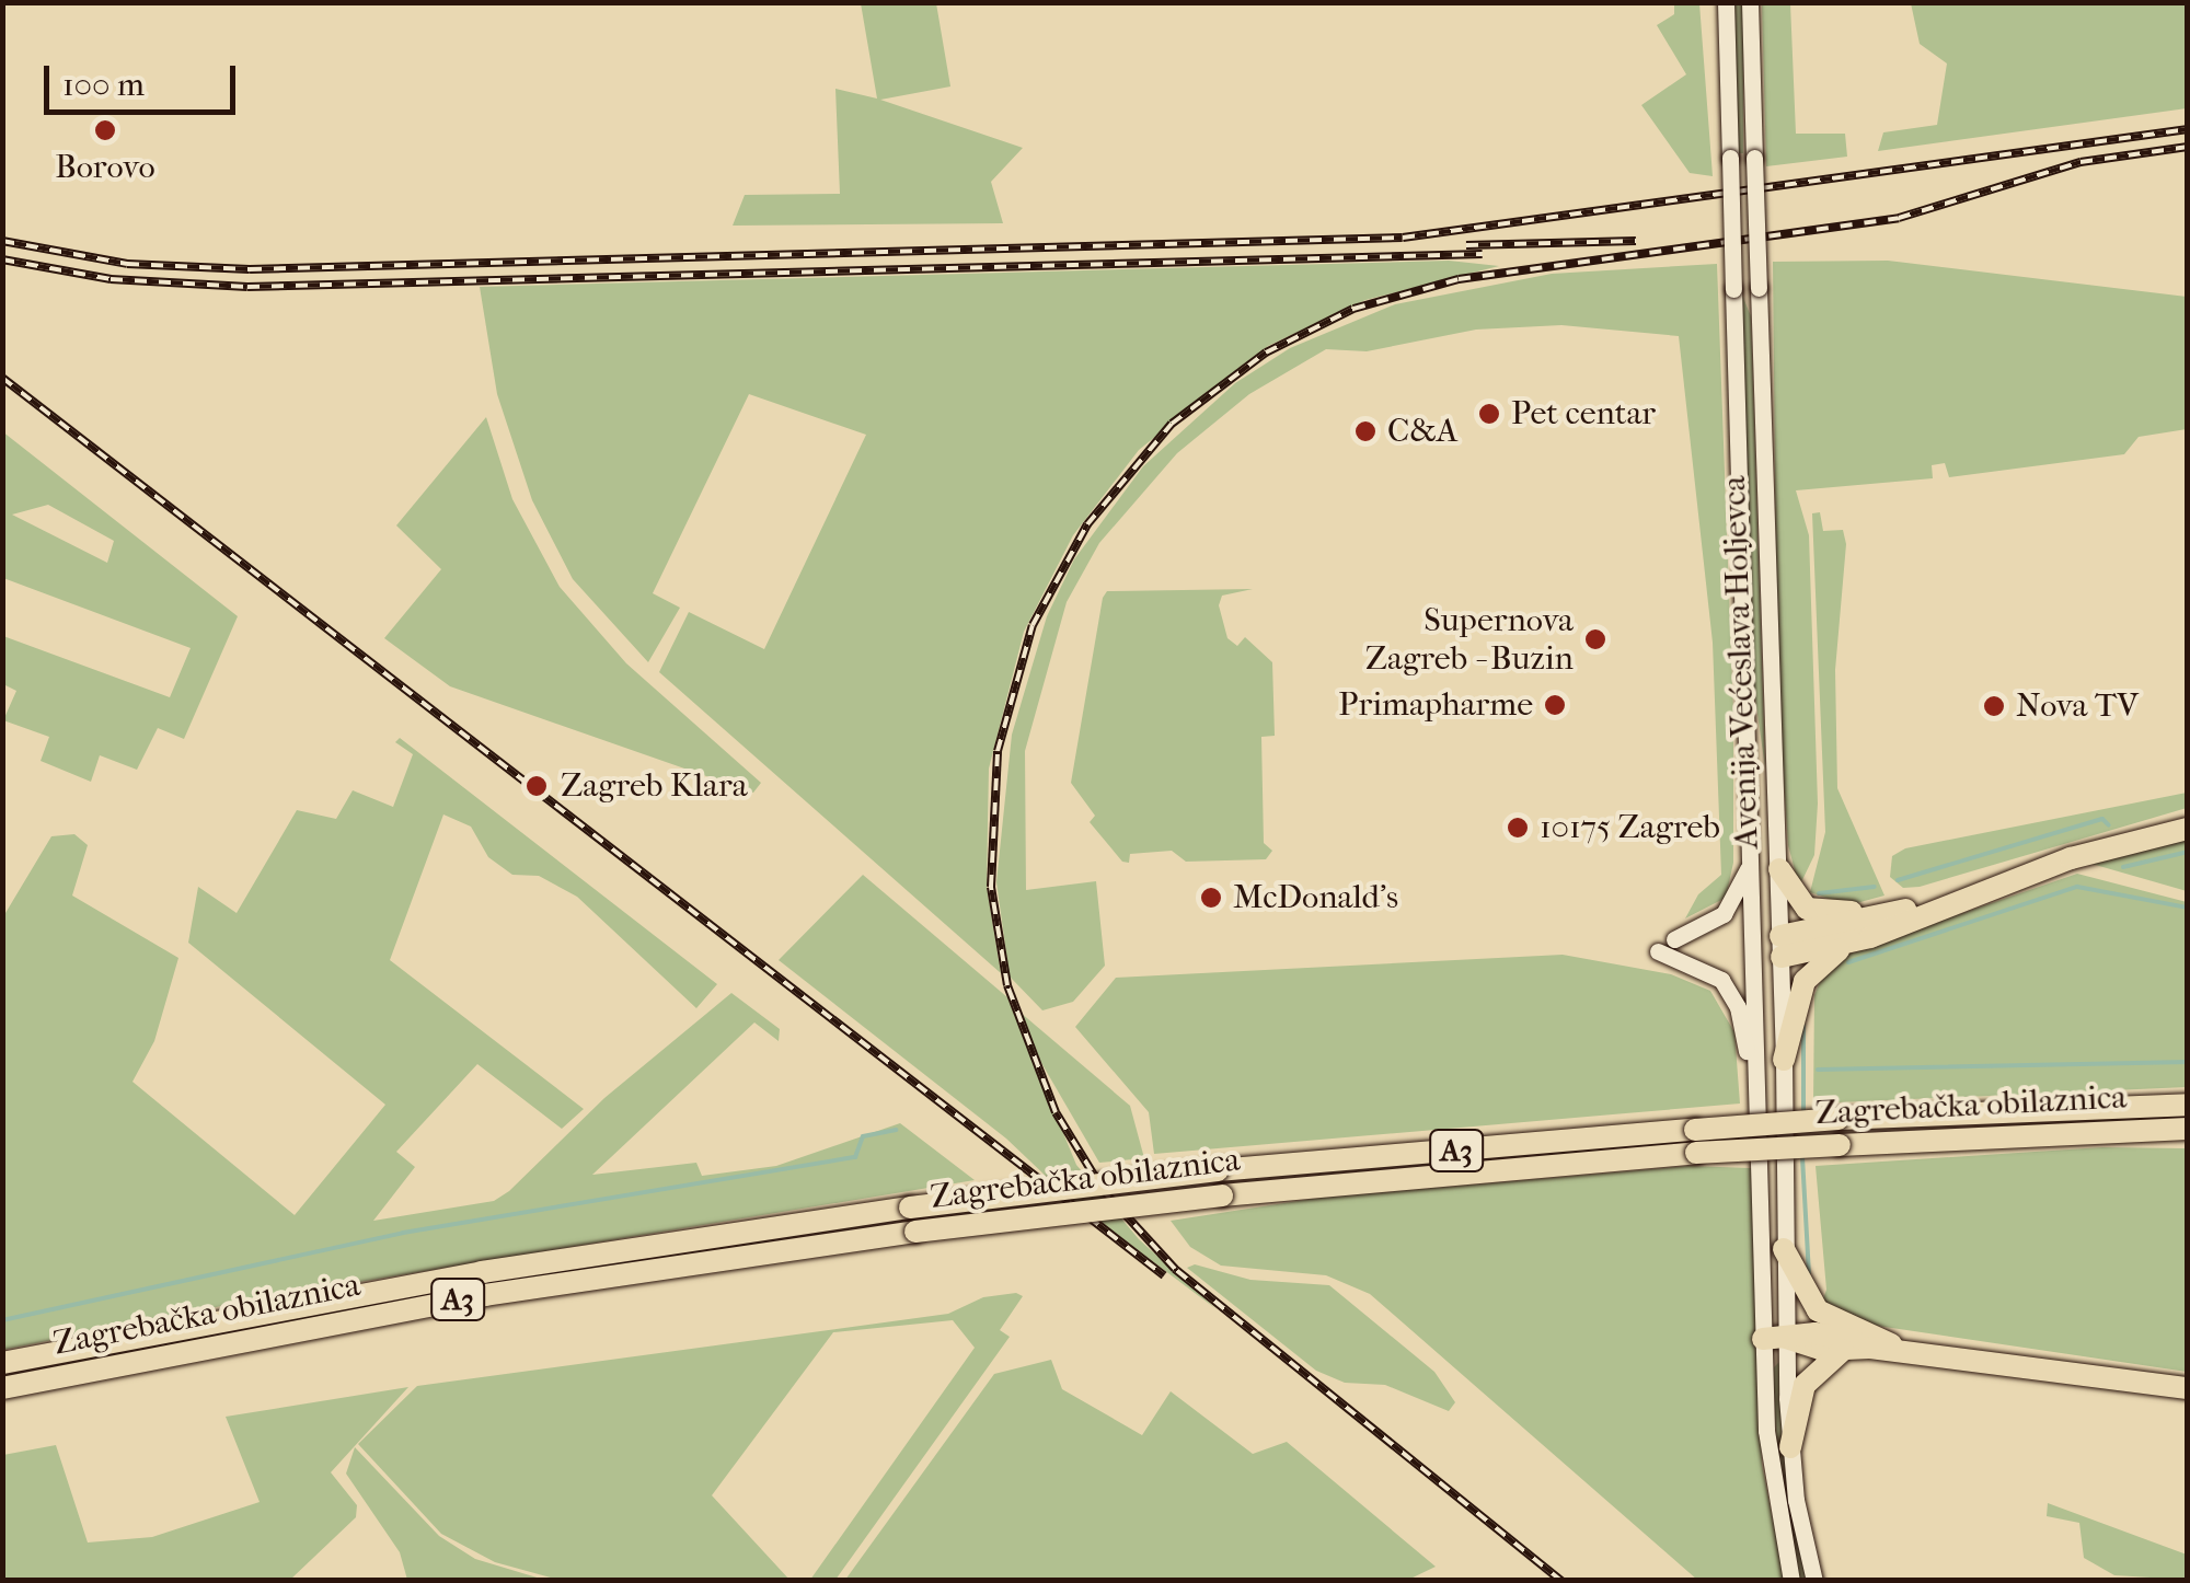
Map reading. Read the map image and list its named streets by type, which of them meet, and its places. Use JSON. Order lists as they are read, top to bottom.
{
  "streets": {
    "highway": ["Zagrebačka obilaznica", "A3"],
    "main road": ["Avenija Većeslava Holjevca"]
  },
  "places": [
    "Borovo",
    "Pet centar",
    "C&A",
    "Supernova Zagreb - Buzin",
    "Primapharme",
    "Nova TV",
    "Zagreb Klara",
    "10175 Zagreb",
    "McDonald's"
  ],
  "scale_bar": "100 m"
}
